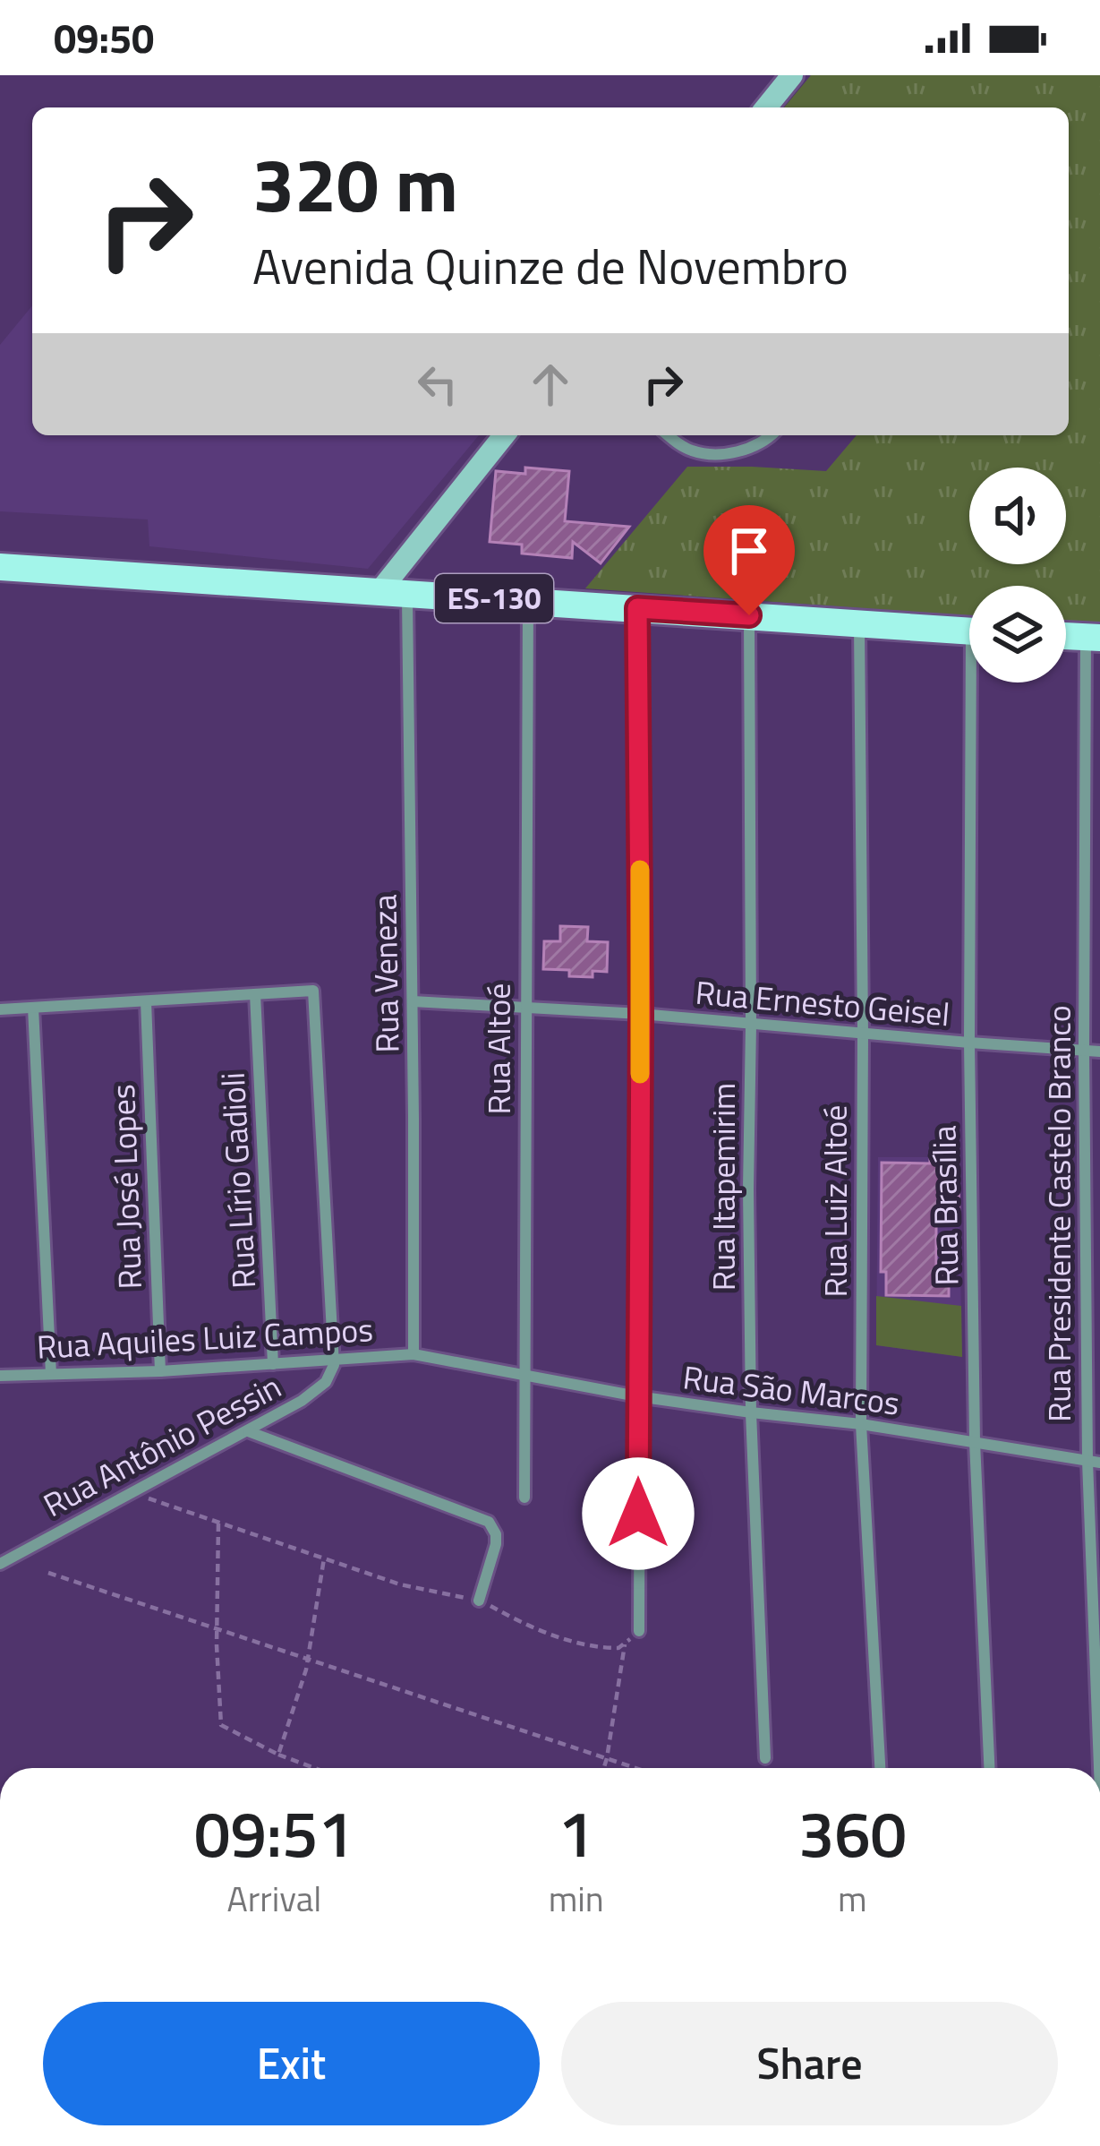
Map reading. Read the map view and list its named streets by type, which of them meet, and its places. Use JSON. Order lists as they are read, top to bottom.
{
  "streets": {
    "main road": ["ES-130"],
    "street": [
      "Rua Veneza",
      "Rua Ernesto Geisel",
      "Rua Altoé",
      "Rua Lírio Gadioli",
      "Rua José Lopes",
      "Rua Itapemirim",
      "Rua Luiz Altoé",
      "Rua Brasília",
      "Rua Presidente Castelo Branco",
      "Rua Aquiles Luiz Campos",
      "Rua São Marcos",
      "Rua Antônio Pessin"
    ]
  },
  "crossings": [
    ["ES-130", "Rua Veneza"],
    ["ES-130", "Rua Altoé"],
    ["ES-130", "Rua Itapemirim"],
    ["ES-130", "Rua Luiz Altoé"],
    ["Rua Veneza", "Rua Ernesto Geisel"],
    ["Rua Veneza", "Rua Aquiles Luiz Campos"],
    ["Rua Veneza", "Rua São Marcos"],
    ["Rua Ernesto Geisel", "Rua Altoé"],
    ["Rua Ernesto Geisel", "Rua Itapemirim"],
    ["Rua Ernesto Geisel", "Rua Luiz Altoé"],
    ["Rua Ernesto Geisel", "Rua Brasília"],
    ["Rua Ernesto Geisel", "Rua Presidente Castelo Branco"],
    ["Rua Altoé", "Rua São Marcos"],
    ["Rua Lírio Gadioli", "Rua Aquiles Luiz Campos"],
    ["Rua José Lopes", "Rua Aquiles Luiz Campos"],
    ["Rua Itapemirim", "Rua São Marcos"],
    ["Rua Luiz Altoé", "Rua São Marcos"],
    ["Rua Brasília", "Rua São Marcos"],
    ["Rua Presidente Castelo Branco", "Rua São Marcos"],
    ["Rua Aquiles Luiz Campos", "Rua São Marcos"],
    ["Rua Aquiles Luiz Campos", "Rua Antônio Pessin"]
  ],
  "page": {
    "status": "09:50",
    "turn": ["320 m", "Avenida Quinze de Novembro"],
    "eta": [
      "09:51",
      "Arrival",
      "1",
      "min",
      "360",
      "m"
    ],
    "buttons": ["Exit", "Share"]
  }
}
